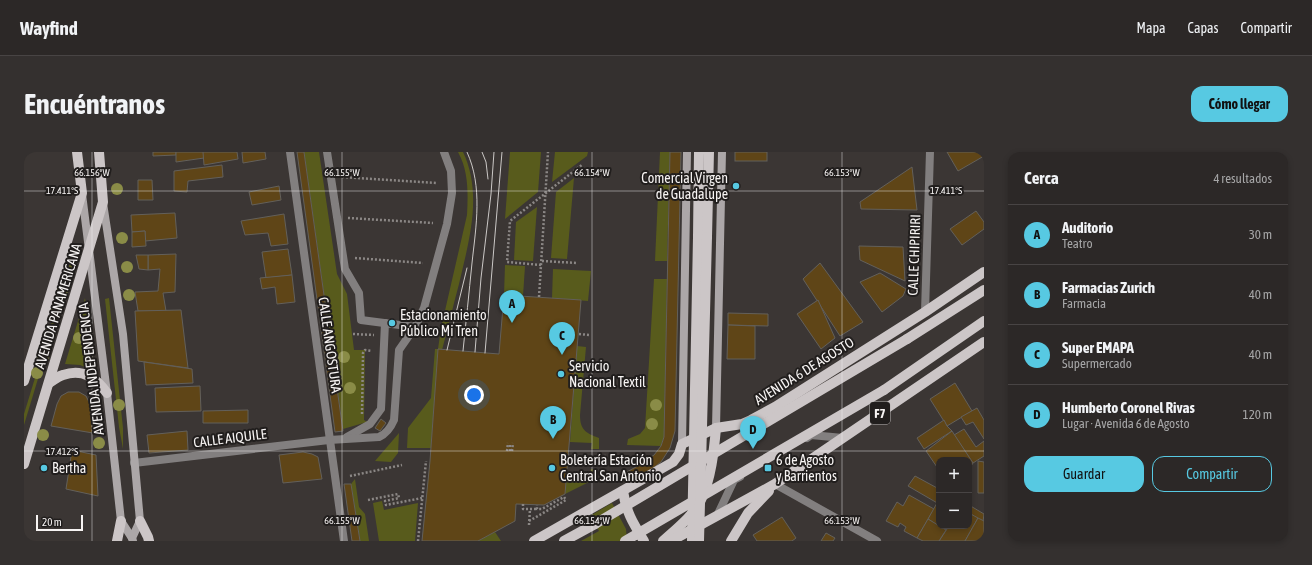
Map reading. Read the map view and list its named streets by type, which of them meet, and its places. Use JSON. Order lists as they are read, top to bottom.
{
  "streets": {
    "main road": [
      "AVENIDA PANAMERICANA",
      "AVENIDA INDEPENDENCIA",
      "AVENIDA 6 DE AGOSTO",
      "F7"
    ],
    "street": ["CALLE CHIPIRIRI", "CALLE ANGOSTURA", "CALLE AIQUILE"]
  },
  "crossings": [
    ["CALLE CHIPIRIRI", "AVENIDA 6 DE AGOSTO"],
    ["AVENIDA PANAMERICANA", "AVENIDA INDEPENDENCIA"],
    ["CALLE ANGOSTURA", "CALLE AIQUILE"]
  ],
  "places": {
    "other": [
      "Comercial Virgen de Guadalupe",
      "Estacionamiento Público Mi Tren",
      "Servicio Nacional Textil",
      "Bertha",
      "Boletería Estación Central San Antonio"
    ],
    "transit": ["6 de Agosto y Barrientos"]
  },
  "scale_bar": "20 m",
  "page": {
    "header": "Wayfind",
    "nav": ["Mapa", "Capas", "Compartir"],
    "buttons": [
      "Cómo llegar",
      ["Guardar", "Compartir"]
    ],
    "title": "Encuéntranos",
    "heading": ["Cerca", "4 resultados"],
    "list": [
      {
        "mark": "A",
        "name": "Auditorio",
        "note": "Teatro",
        "value": "30 m"
      },
      {
        "mark": "B",
        "name": "Farmacias Zurich",
        "note": "Farmacia",
        "value": "40 m"
      },
      {
        "mark": "C",
        "name": "Super EMAPA",
        "note": "Supermercado",
        "value": "40 m"
      },
      {
        "mark": "D",
        "name": "Humberto Coronel Rivas",
        "note": "Lugar · Avenida 6 de Agosto",
        "value": "120 m"
      }
    ],
    "pins": [
      "A",
      "C",
      "B",
      "D"
    ],
    "map_buttons": ["+", "−"],
    "scale": "20 m"
  },
  "coordinates": [
    "66.156°W",
    "66.155°W",
    "66.154°W",
    "66.153°W",
    "17.411°S",
    "17.412°S"
  ]
}
